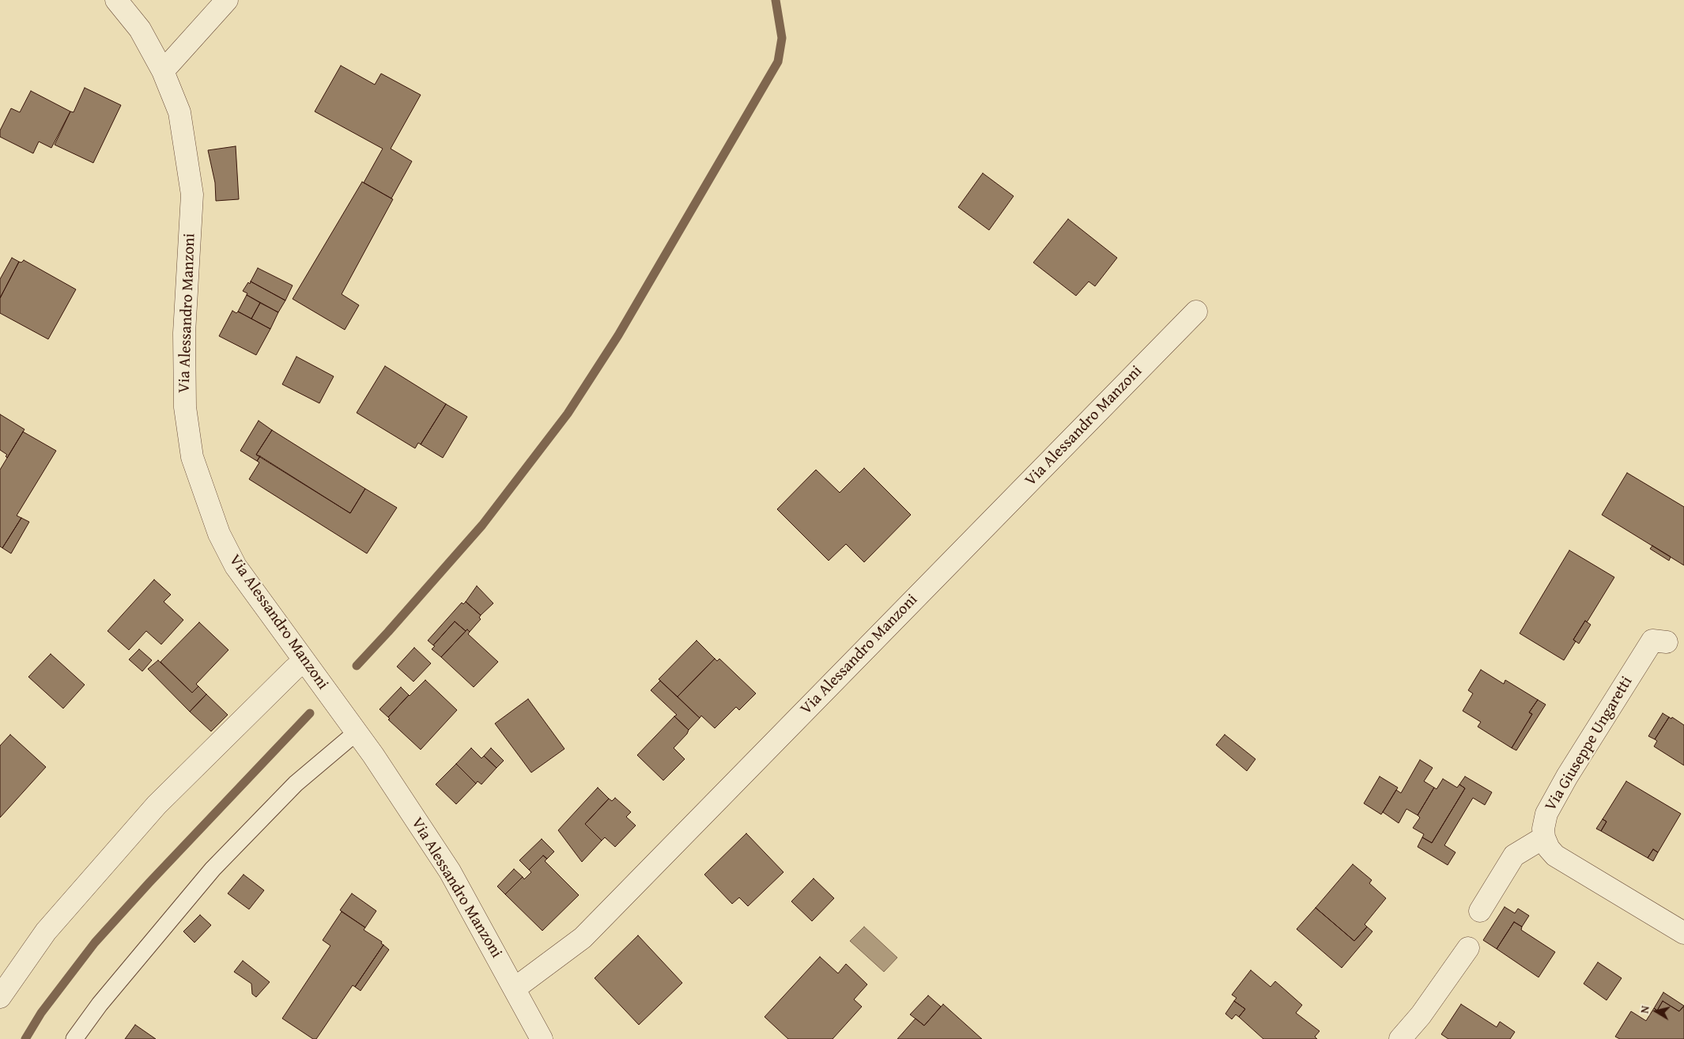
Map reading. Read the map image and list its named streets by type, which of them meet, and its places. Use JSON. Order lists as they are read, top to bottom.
{
  "streets": {
    "street": ["Via Alessandro Manzoni", "Via Giuseppe Ungaretti"]
  },
  "north": "left"
}
